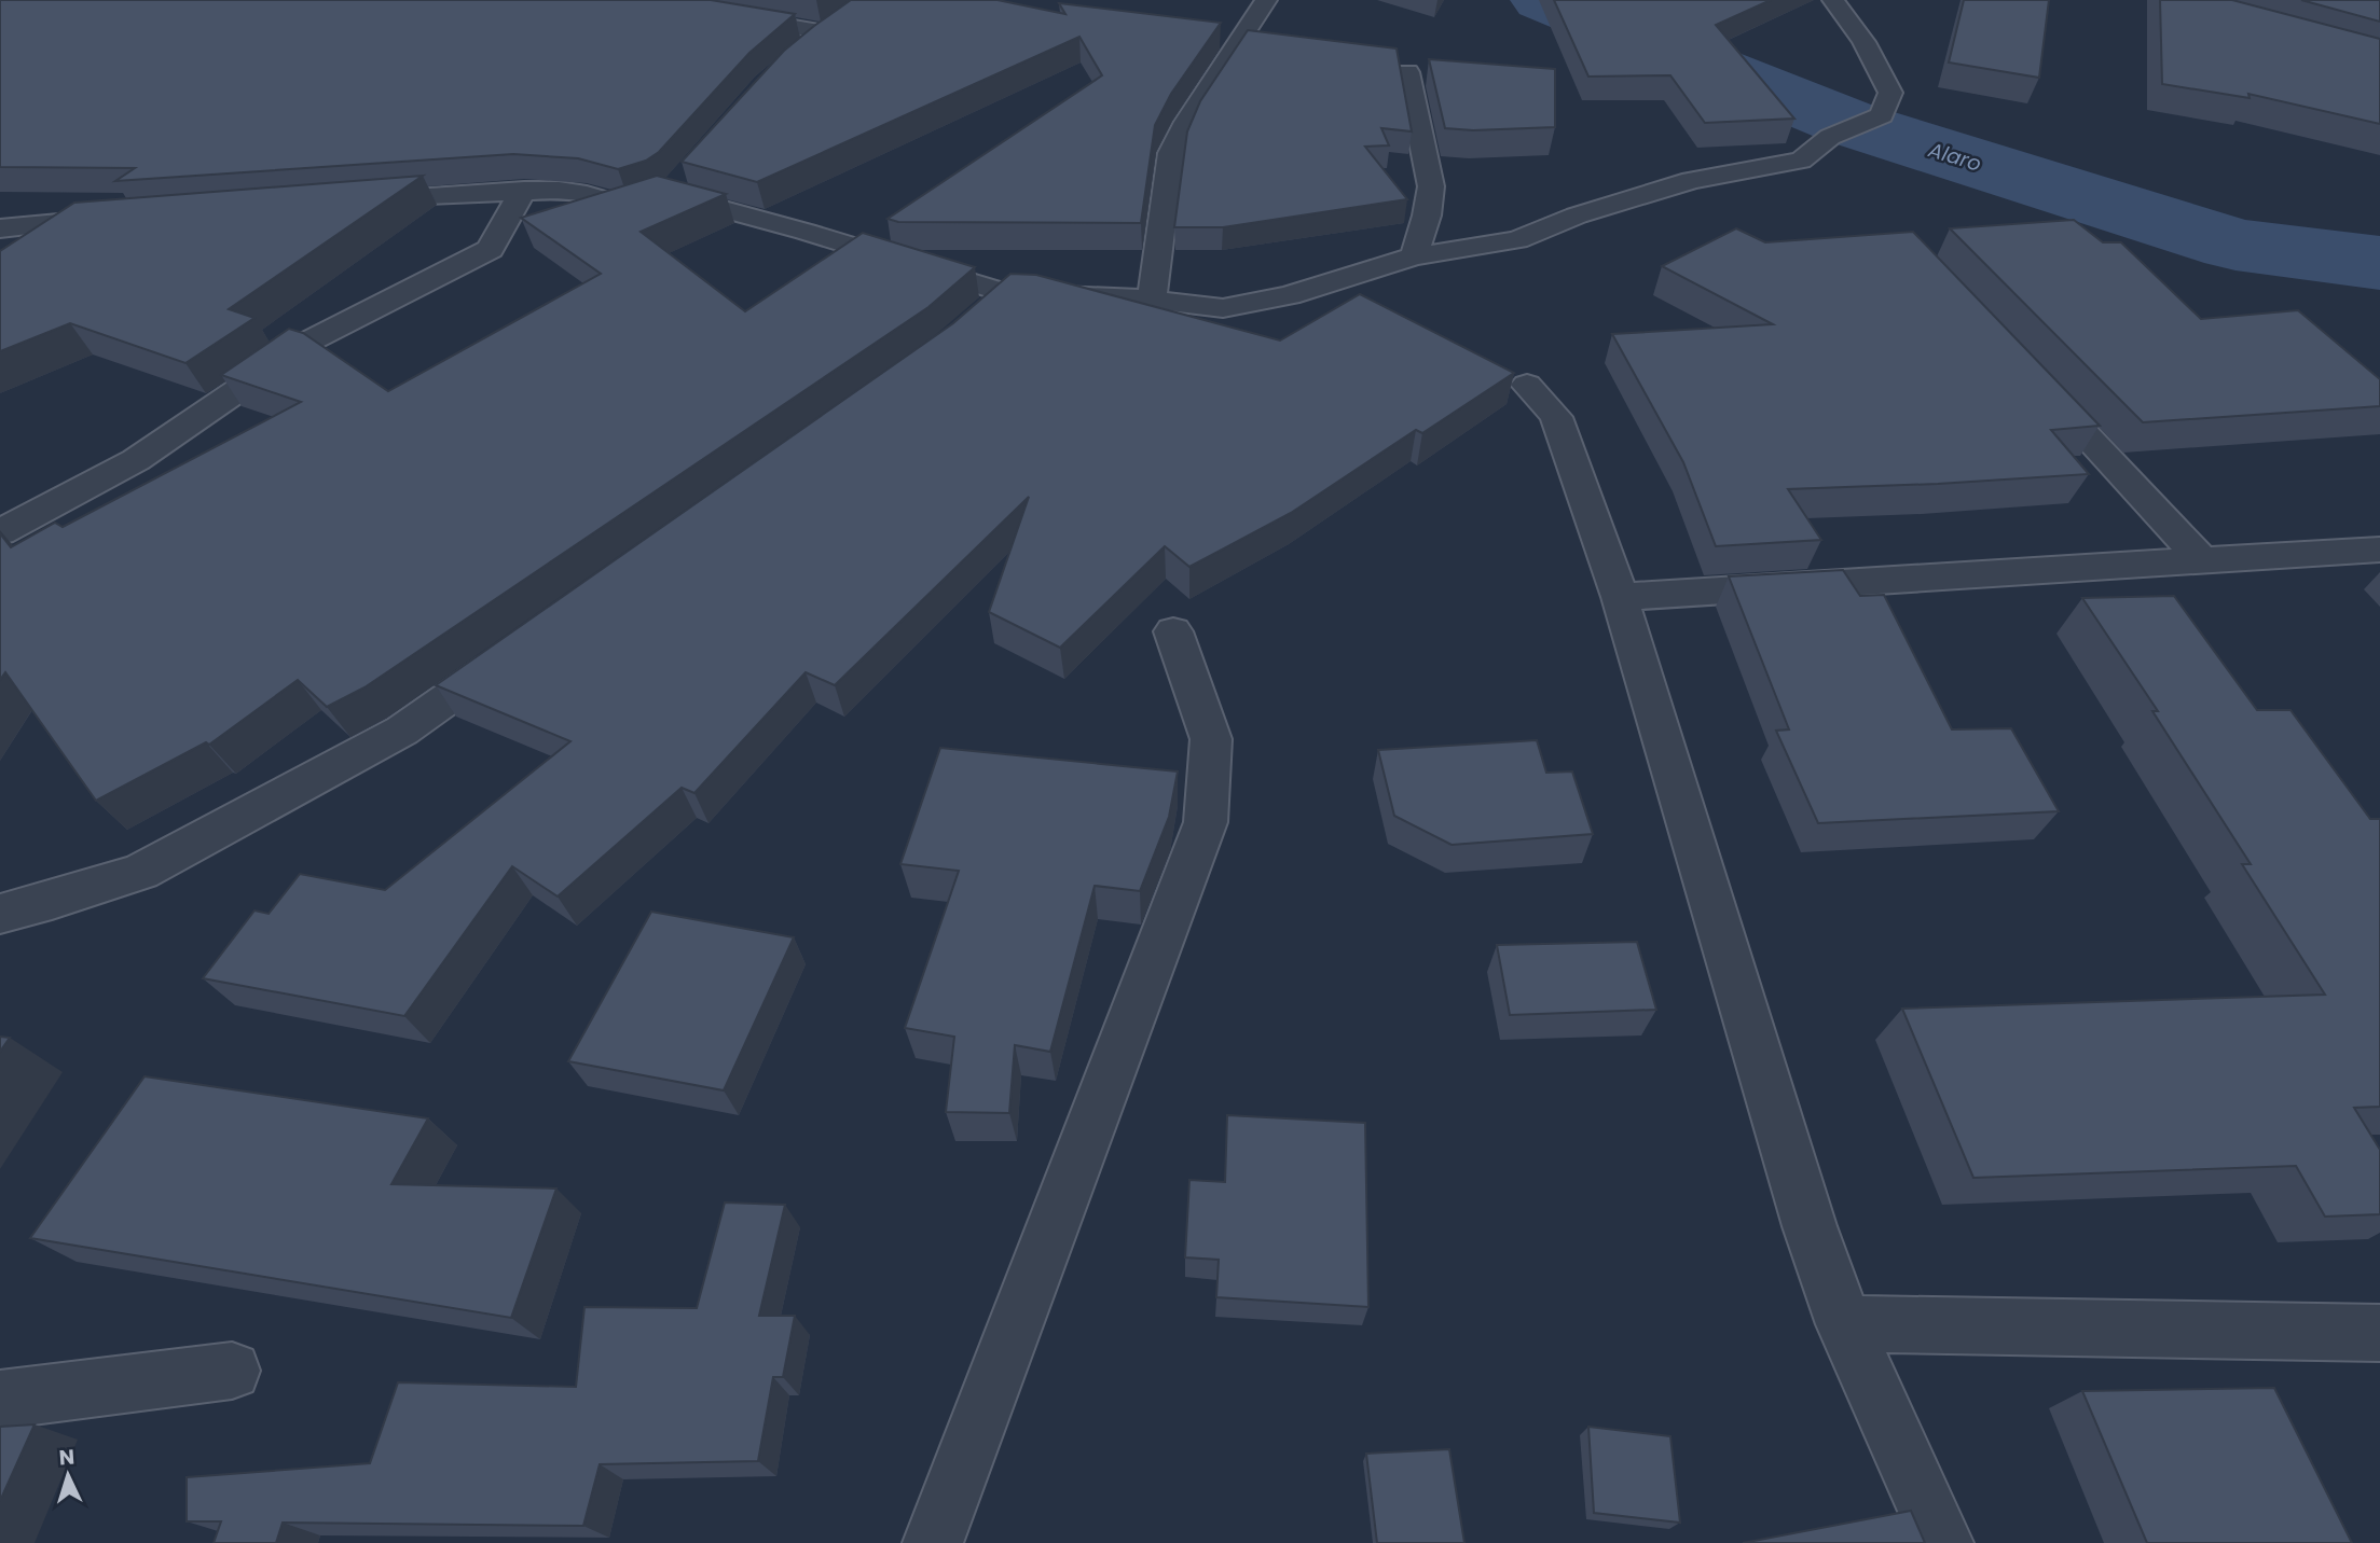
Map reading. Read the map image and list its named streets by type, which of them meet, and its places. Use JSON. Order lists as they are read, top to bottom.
{
  "water": ["Alaro"],
  "north": "top"
}
